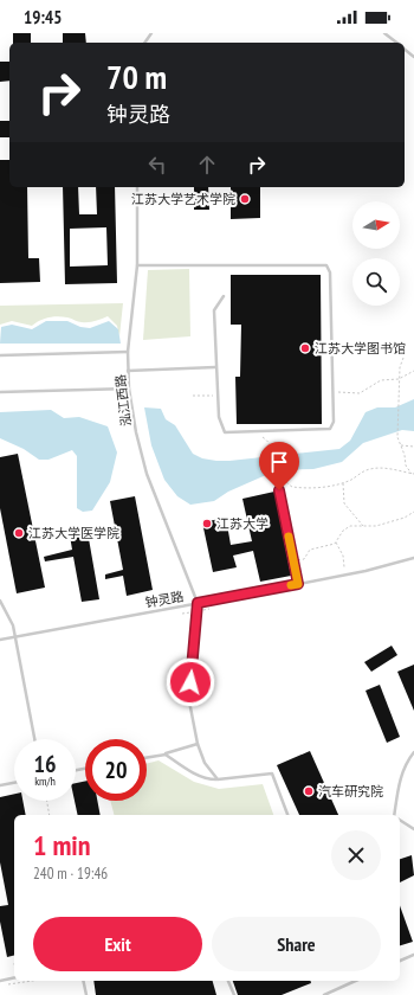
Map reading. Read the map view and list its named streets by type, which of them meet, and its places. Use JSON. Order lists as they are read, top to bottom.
{
  "streets": {
    "lane": ["泓江西路", "钟灵路"]
  },
  "crossings": [
    ["泓江西路", "钟灵路"]
  ],
  "places": [
    "江苏大学艺术学院",
    "江苏大学图书馆",
    "江苏大学",
    "江苏大学医学院",
    "汽车研究院"
  ],
  "north": "right",
  "page": {
    "status": "19:45",
    "turn": ["70 m", "钟灵路"],
    "speed": "16 km/h",
    "limit": "20",
    "heading": ["1 min", "240 m · 19:46"],
    "buttons": ["Exit", "Share"]
  }
}
